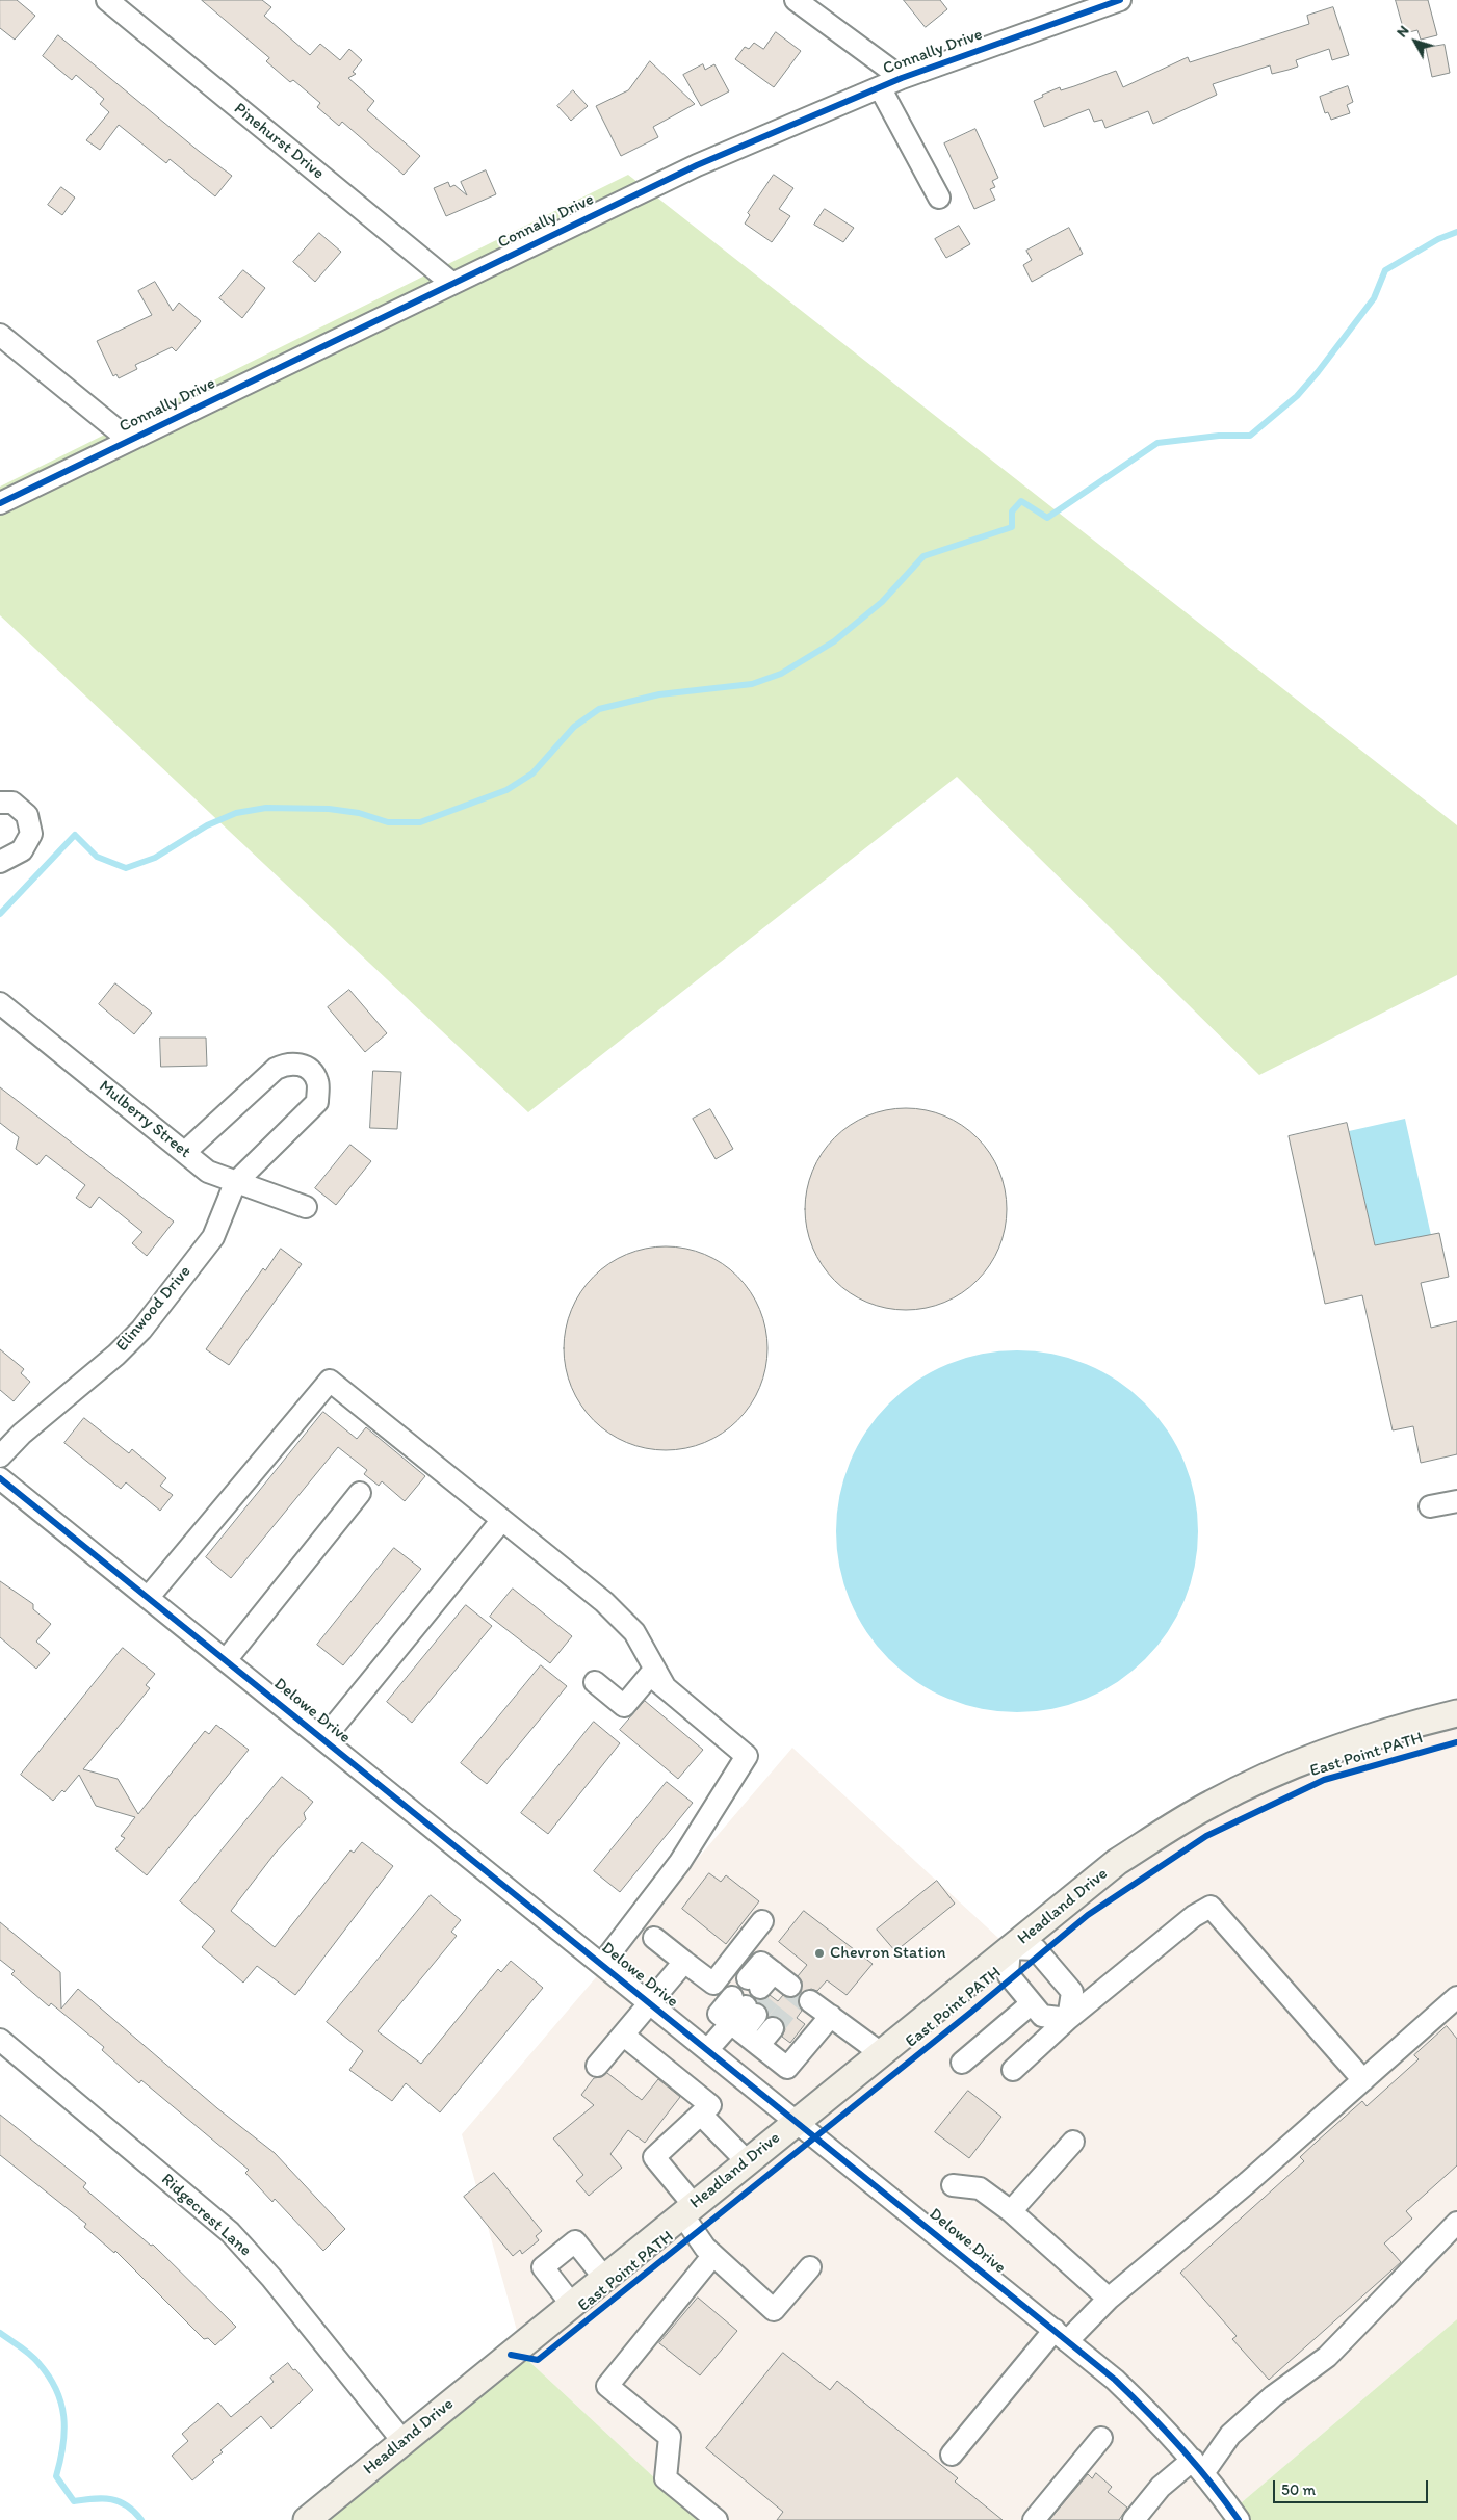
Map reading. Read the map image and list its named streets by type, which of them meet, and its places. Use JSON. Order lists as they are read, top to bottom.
{
  "streets": {
    "main road": ["Headland Drive"],
    "street": [
      "Connally Drive",
      "Pinehurst Drive",
      "Mulberry Street",
      "Elinwood Drive",
      "Delowe Drive",
      "Ridgecrest Lane"
    ],
    "cycle path": ["East Point PATH"]
  },
  "crossings": [
    ["Connally Drive", "Pinehurst Drive"],
    ["Mulberry Street", "Elinwood Drive"],
    ["Delowe Drive", "Headland Drive"],
    ["Headland Drive", "Ridgecrest Lane"]
  ],
  "places": ["Chevron Station"],
  "scale_bar": "50 m",
  "north": "top left"
}
